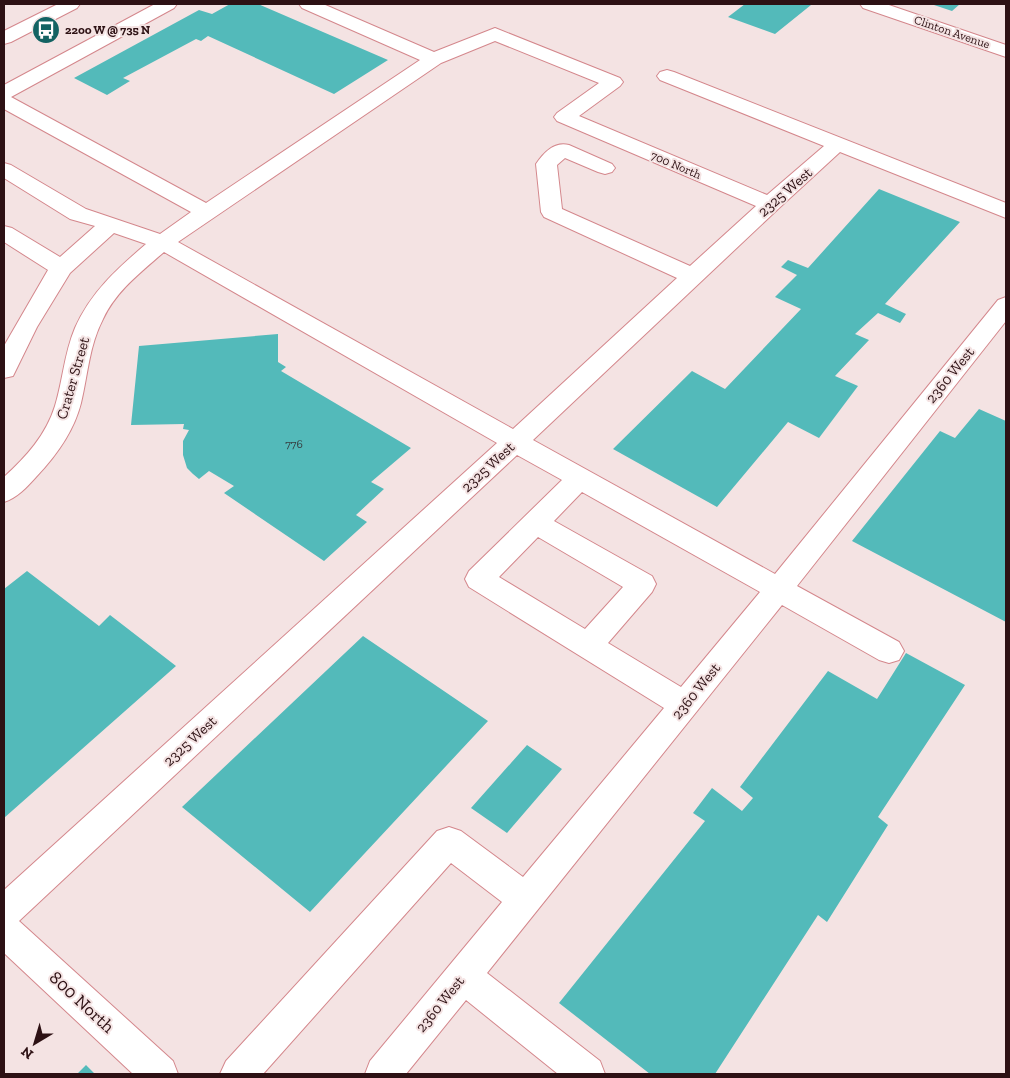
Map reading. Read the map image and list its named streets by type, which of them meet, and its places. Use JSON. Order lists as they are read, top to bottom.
{
  "streets": {
    "street": [
      "Clinton Avenue",
      "700 North",
      "2325 West",
      "2360 West",
      "Crater Street",
      "800 North"
    ]
  },
  "crossings": [
    ["700 North", "2325 West"],
    ["700 North", "Crater Street"]
  ],
  "places": {
    "bus stop": ["2200 W @ 735 N"]
  },
  "house_numbers": ["776"],
  "north": "bottom left"
}
